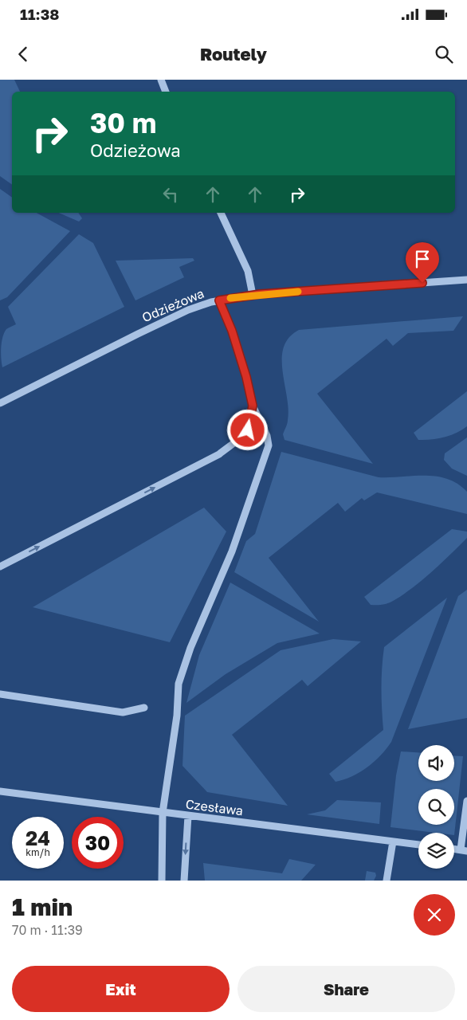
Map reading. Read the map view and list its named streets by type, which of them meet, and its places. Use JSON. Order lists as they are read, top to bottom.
{
  "streets": {
    "street": ["Odzieżowa", "Czesława"]
  },
  "page": {
    "status": "11:38",
    "header": "Routely",
    "turn": ["30 m", "Odzieżowa"],
    "speed": "24 km/h",
    "limit": "30",
    "heading": ["1 min", "70 m · 11:39"],
    "buttons": ["Exit", "Share"]
  }
}
